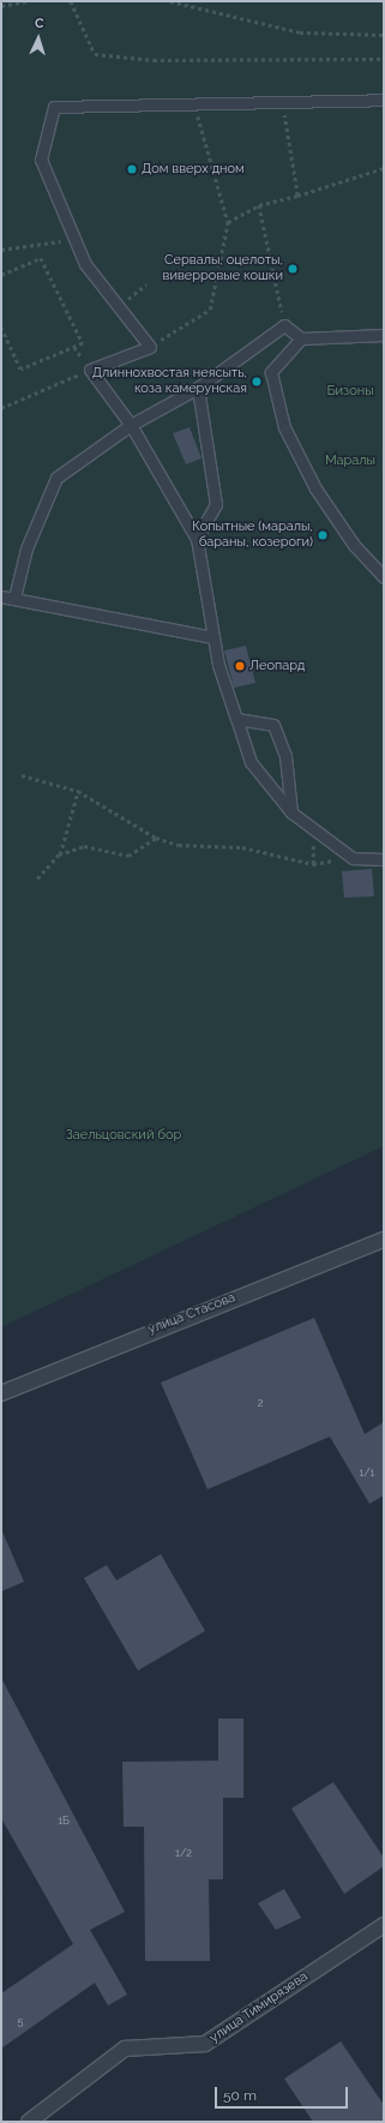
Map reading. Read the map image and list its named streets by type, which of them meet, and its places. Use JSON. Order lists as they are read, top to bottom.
{
  "streets": {
    "street": ["улица Стасова", "улица Тимирязева"]
  },
  "parks": ["Бизоны", "Маралы", "Заельцовский бор"],
  "places": [
    "Дом вверх дном",
    "Сервалы, оцелоты, виверровые кошки",
    "Длиннохвостая неясыть, коза камерунская",
    "Копытные (маралы, бараны, козероги)",
    "Леопард"
  ],
  "house_numbers": [
    "2",
    "1/1",
    "1Б",
    "1/2",
    "5"
  ],
  "scale_bar": "50 m",
  "north": "top"
}
